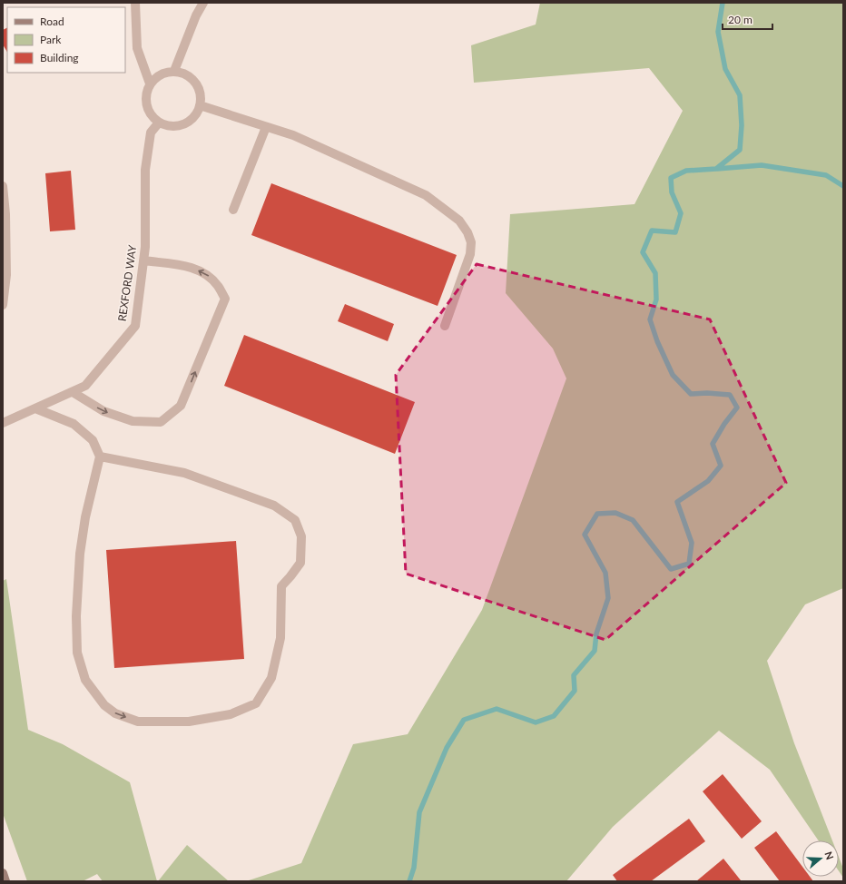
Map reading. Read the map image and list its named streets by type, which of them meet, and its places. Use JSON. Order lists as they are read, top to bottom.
{
  "streets": {
    "street": ["REXFORD WAY"]
  },
  "legend": ["Road", "Park", "Building"],
  "scale_bar": "20 m",
  "north": "right"
}
